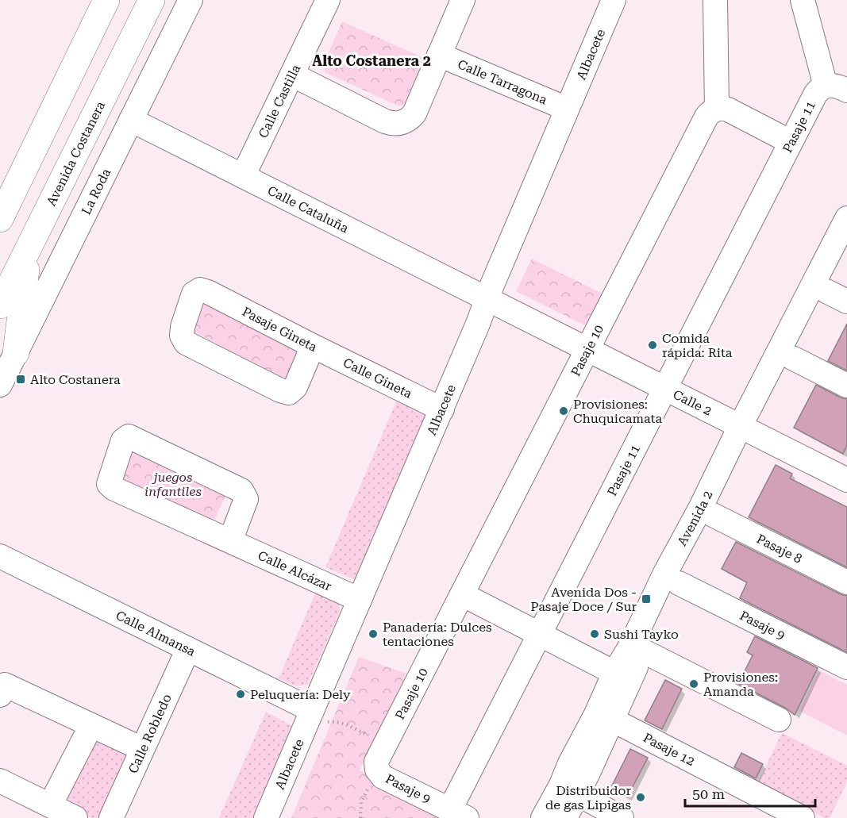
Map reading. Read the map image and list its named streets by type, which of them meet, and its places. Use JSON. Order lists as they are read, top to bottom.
{
  "streets": {
    "main road": ["Avenida Costanera"],
    "street": [
      "Albacete",
      "Calle Tarragona",
      "Calle Castilla",
      "Pasaje 11",
      "La Roda",
      "Calle Cataluña",
      "Pasaje Gineta",
      "Pasaje 10",
      "Calle Gineta",
      "Calle 2",
      "Avenida 2",
      "Pasaje 8",
      "Calle Alcázar",
      "Pasaje 9",
      "Calle Almansa",
      "Calle Robledo",
      "Pasaje 12"
    ]
  },
  "crossings": [
    ["Albacete", "Calle Tarragona"],
    ["Albacete", "Calle Cataluña"],
    ["Albacete", "Calle Gineta"],
    ["Albacete", "Calle 2"],
    ["Albacete", "Calle Alcázar"],
    ["Albacete", "Calle Almansa"],
    ["Calle Castilla", "Calle Cataluña"],
    ["Pasaje 11", "Calle 2"],
    ["Pasaje 11", "Pasaje 9"],
    ["La Roda", "Calle Cataluña"],
    ["Calle Cataluña", "Calle 2"],
    ["Pasaje Gineta", "Calle Gineta"],
    ["Pasaje 10", "Calle 2"],
    ["Pasaje 10", "Pasaje 9"],
    ["Calle 2", "Avenida 2"],
    ["Avenida 2", "Pasaje 8"],
    ["Avenida 2", "Pasaje 9"],
    ["Avenida 2", "Pasaje 12"],
    ["Calle Almansa", "Calle Robledo"]
  ],
  "districts": ["Alto Costanera 2"],
  "parks": ["juegos infantiles"],
  "places": {
    "other": [
      "Comida rápida: Rita",
      "Provisiones: Chuquicamata",
      "Panadería: Dulces tentaciones",
      "Sushi Tayko",
      "Provisiones: Amanda",
      "Peluquería: Dely",
      "Distribuidor de gas Lipigas"
    ],
    "transit": ["Alto Costanera", "Avenida Dos - Pasaje Doce / Sur"]
  },
  "scale_bar": "50 m"
}
